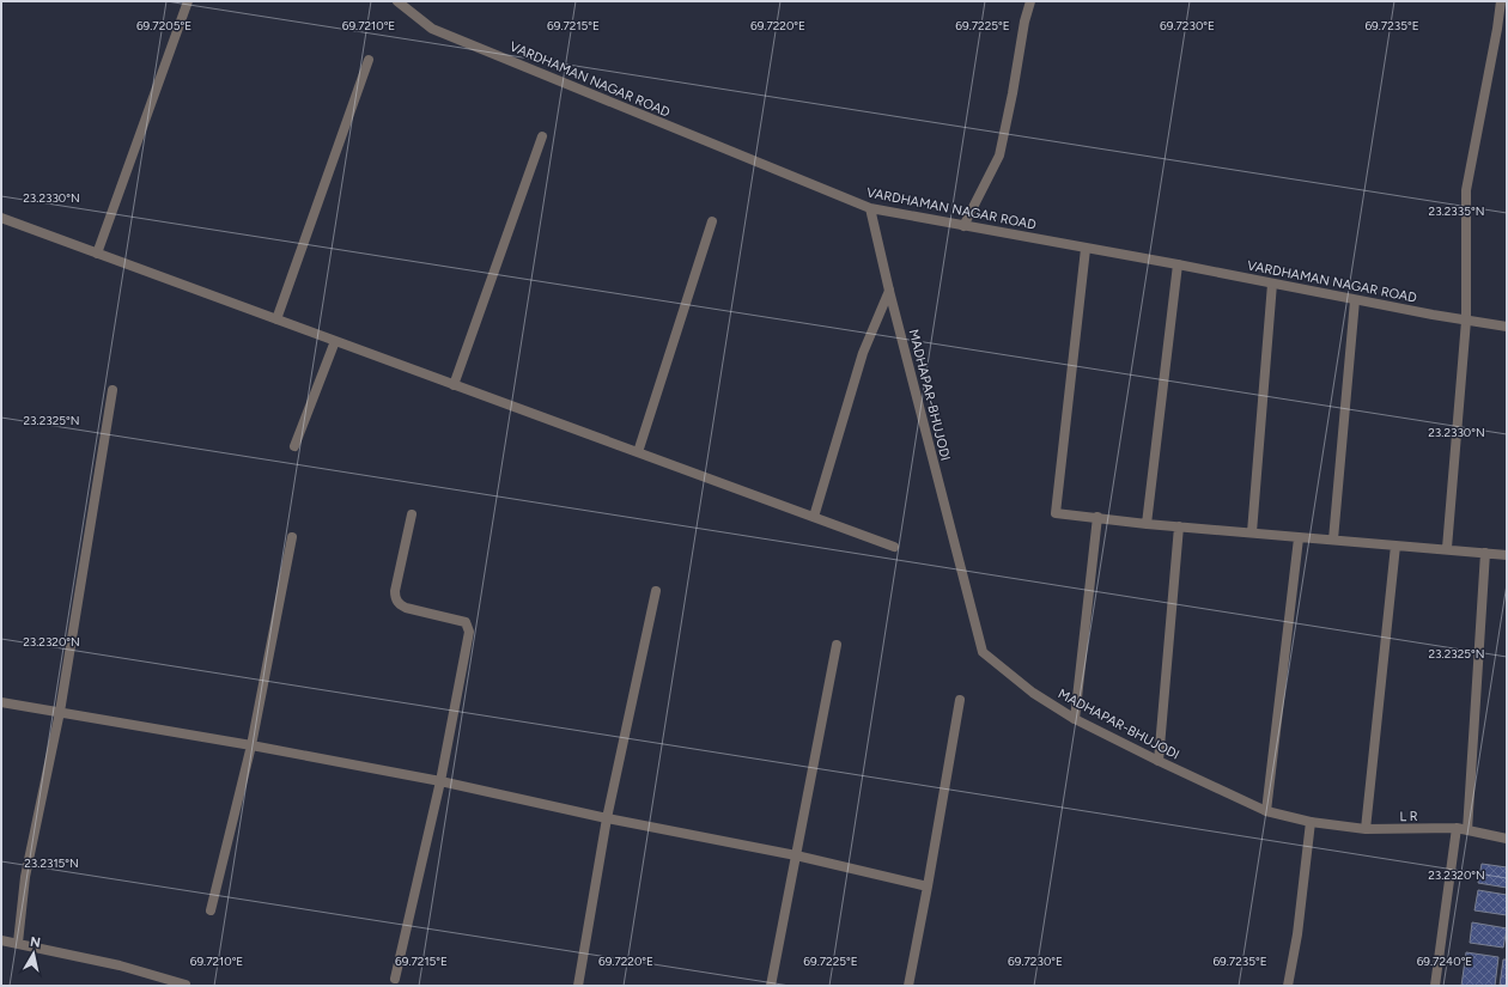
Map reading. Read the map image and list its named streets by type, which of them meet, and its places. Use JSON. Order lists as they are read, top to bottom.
{
  "streets": {
    "street": ["VARDHAMAN NAGAR ROAD", "MADHAPAR-BHUJODI", "L R"]
  },
  "crossings": [
    ["VARDHAMAN NAGAR ROAD", "MADHAPAR-BHUJODI"],
    ["MADHAPAR-BHUJODI", "L R"]
  ],
  "north": "top",
  "coordinates": [
    "69.7205°E",
    "69.7210°E",
    "69.7215°E",
    "69.7220°E",
    "69.7225°E",
    "69.7230°E",
    "69.7235°E",
    "23.2330°N",
    "23.2335°N",
    "23.2325°N",
    "23.2320°N",
    "23.2315°N",
    "69.7240°E"
  ]
}
